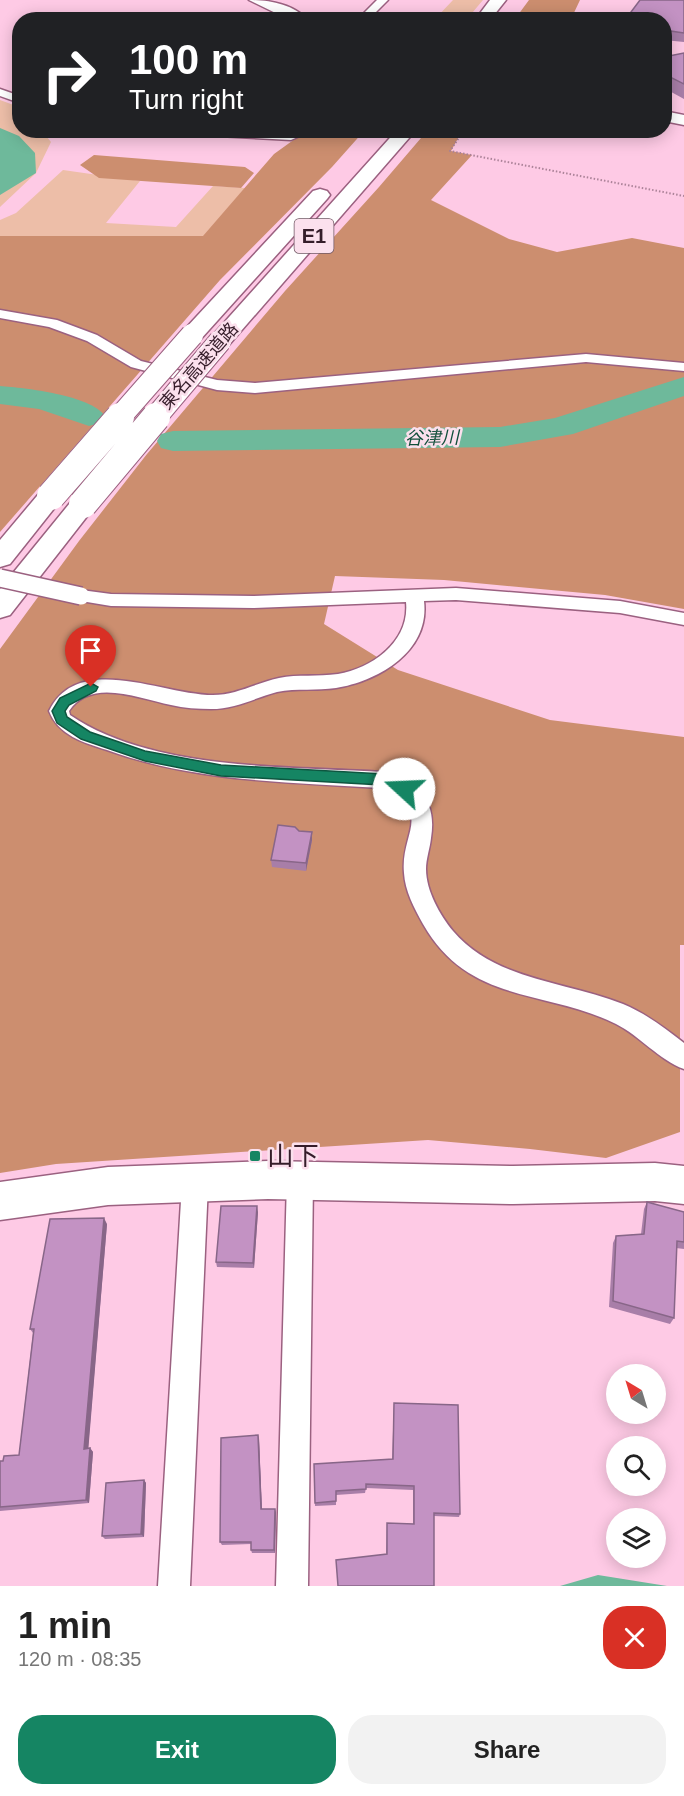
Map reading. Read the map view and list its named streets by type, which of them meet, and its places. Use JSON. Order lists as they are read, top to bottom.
{
  "streets": {
    "highway": ["E1", "東名高速道路"]
  },
  "water": ["谷津川"],
  "places": {
    "transit": ["山下"]
  },
  "north": "top left",
  "page": {
    "turn": ["100 m", "Turn right"],
    "heading": ["1 min", "120 m · 08:35"],
    "buttons": ["Exit", "Share"]
  }
}
